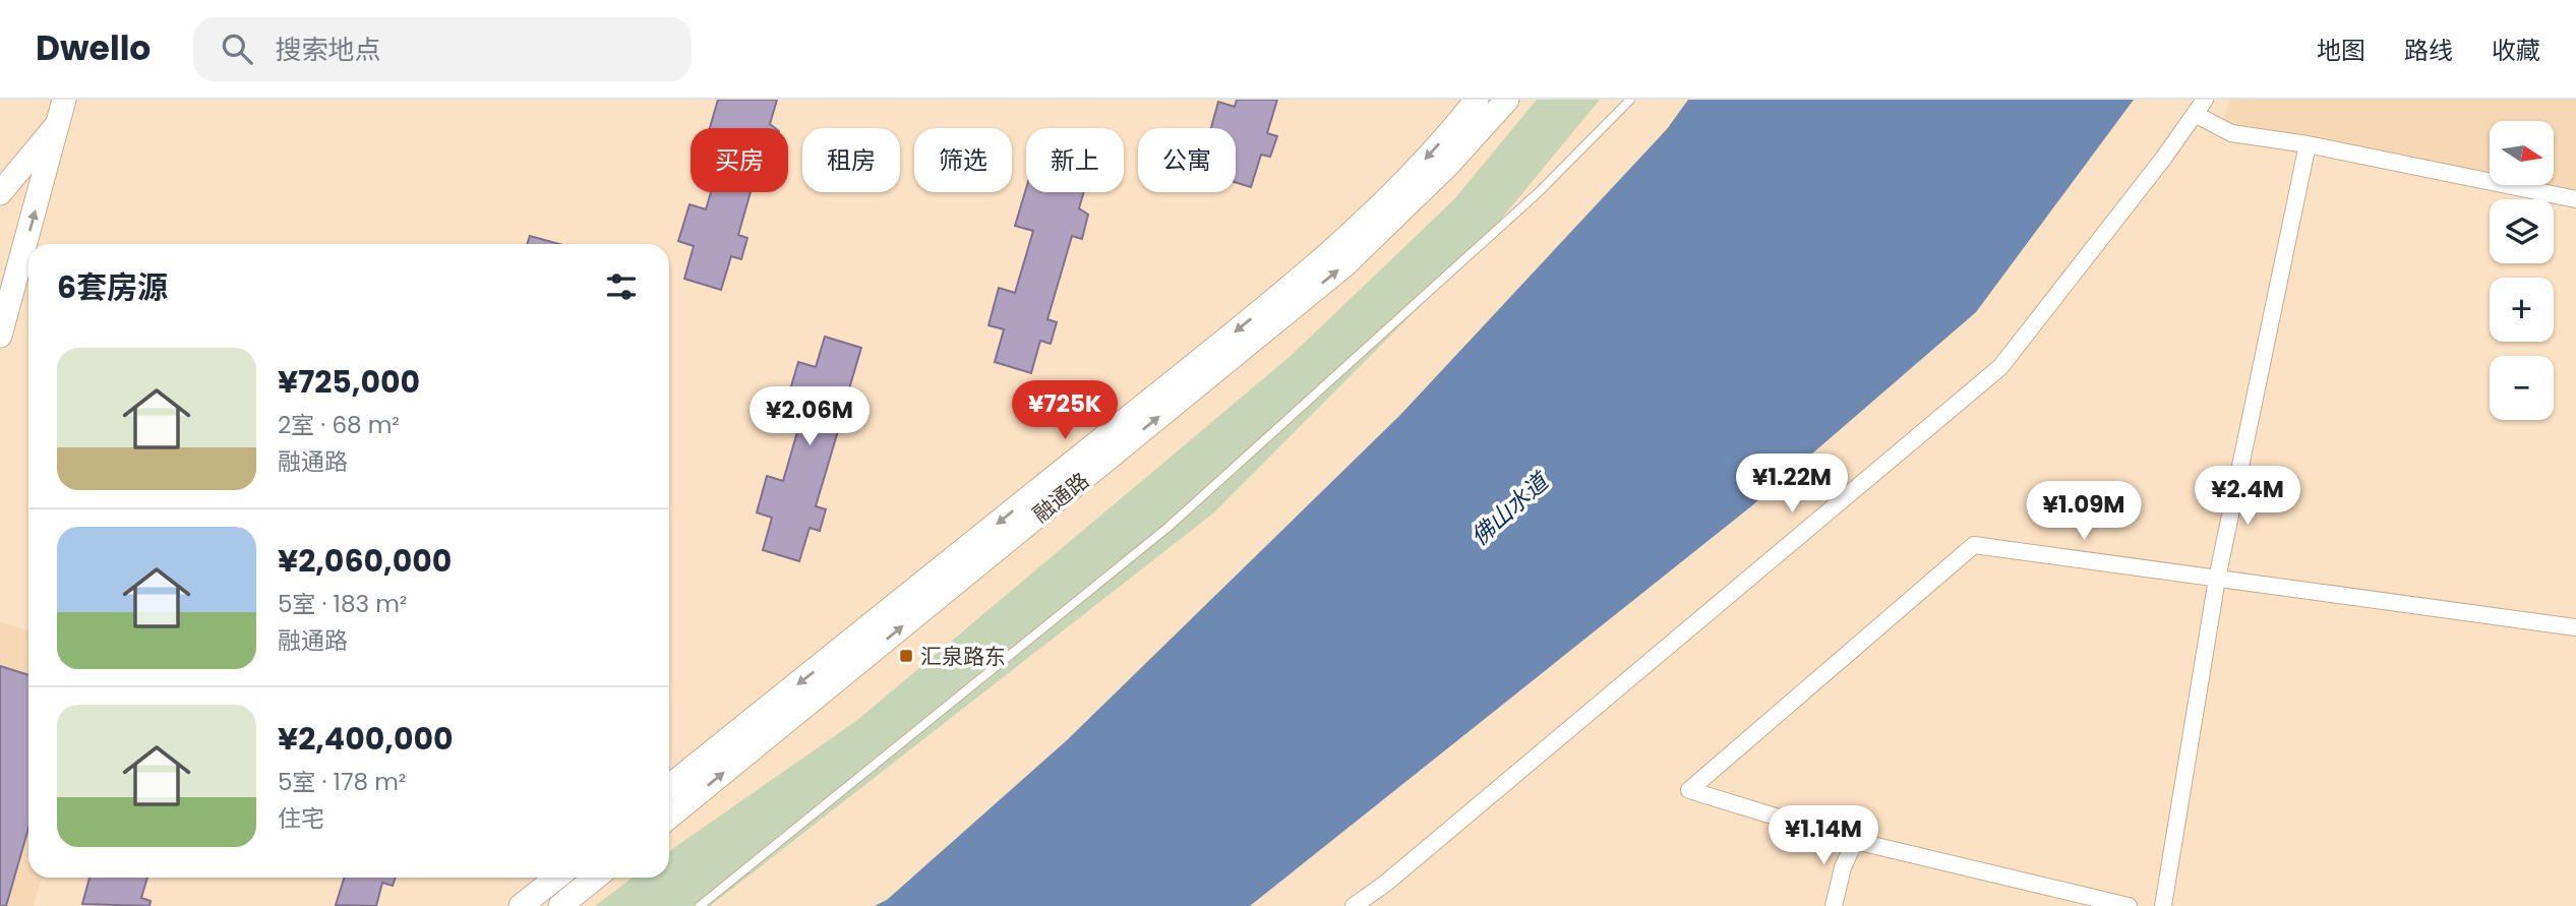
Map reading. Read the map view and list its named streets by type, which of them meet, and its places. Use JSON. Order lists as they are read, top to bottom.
{
  "streets": {
    "main road": ["融通路"]
  },
  "water": ["佛山水道"],
  "places": {
    "transit": ["汇泉路东"]
  },
  "north": "right",
  "page": {
    "header": "Dwello",
    "search": "搜索地点",
    "nav": ["地图", "路线", "收藏"],
    "map_buttons": ["+", "−"],
    "chip": [
      "买房",
      "租房",
      "筛选",
      "新上",
      "公寓"
    ],
    "heading": "6套房源",
    "list": [
      {
        "name": "¥725,000",
        "note": "2室 · 68 m² · 融通路"
      },
      {
        "name": "¥2,060,000",
        "note": "5室 · 183 m² · 融通路"
      },
      {
        "name": "¥2,400,000",
        "note": "5室 · 178 m² · 住宅"
      }
    ],
    "price": [
      "¥725K",
      "¥2.06M",
      "¥1.22M",
      "¥2.4M",
      "¥1.09M",
      "¥1.14M"
    ]
  }
}
